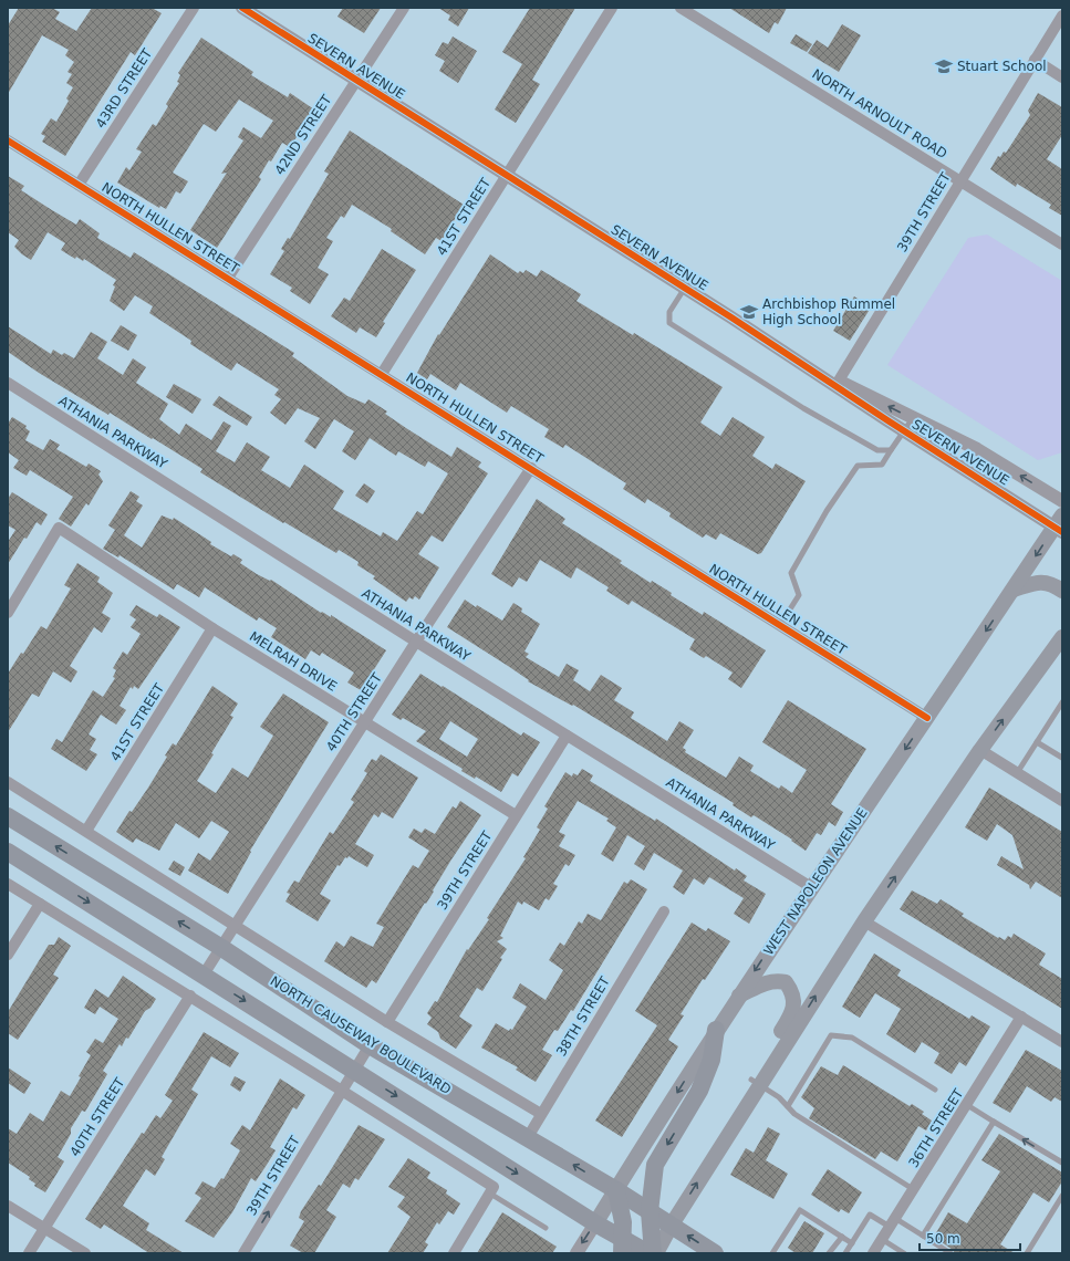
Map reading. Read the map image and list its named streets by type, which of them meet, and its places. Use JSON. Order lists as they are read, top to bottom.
{
  "streets": {
    "highway": ["NORTH CAUSEWAY BOULEVARD"],
    "main road": ["WEST NAPOLEON AVENUE"],
    "street": [
      "SEVERN AVENUE",
      "43RD STREET",
      "NORTH ARNOULT ROAD",
      "42ND STREET",
      "39TH STREET",
      "41ST STREET",
      "NORTH HULLEN STREET",
      "ATHANIA PARKWAY",
      "MELRAH DRIVE",
      "40TH STREET",
      "38TH STREET",
      "36TH STREET"
    ]
  },
  "crossings": [
    ["SEVERN AVENUE", "42ND STREET"],
    ["SEVERN AVENUE", "39TH STREET"],
    ["SEVERN AVENUE", "41ST STREET"],
    ["SEVERN AVENUE", "WEST NAPOLEON AVENUE"],
    ["43RD STREET", "NORTH HULLEN STREET"],
    ["NORTH ARNOULT ROAD", "39TH STREET"],
    ["42ND STREET", "NORTH HULLEN STREET"],
    ["39TH STREET", "ATHANIA PARKWAY"],
    ["39TH STREET", "MELRAH DRIVE"],
    ["39TH STREET", "NORTH CAUSEWAY BOULEVARD"],
    ["41ST STREET", "NORTH HULLEN STREET"],
    ["41ST STREET", "MELRAH DRIVE"],
    ["41ST STREET", "NORTH CAUSEWAY BOULEVARD"],
    ["NORTH HULLEN STREET", "40TH STREET"],
    ["NORTH HULLEN STREET", "WEST NAPOLEON AVENUE"],
    ["ATHANIA PARKWAY", "40TH STREET"],
    ["ATHANIA PARKWAY", "WEST NAPOLEON AVENUE"],
    ["MELRAH DRIVE", "40TH STREET"],
    ["40TH STREET", "NORTH CAUSEWAY BOULEVARD"],
    ["WEST NAPOLEON AVENUE", "NORTH CAUSEWAY BOULEVARD"],
    ["38TH STREET", "NORTH CAUSEWAY BOULEVARD"]
  ],
  "places": {
    "school or university": ["Stuart School", "Archbishop Rummel High School"]
  },
  "scale_bar": "50 m"
}
